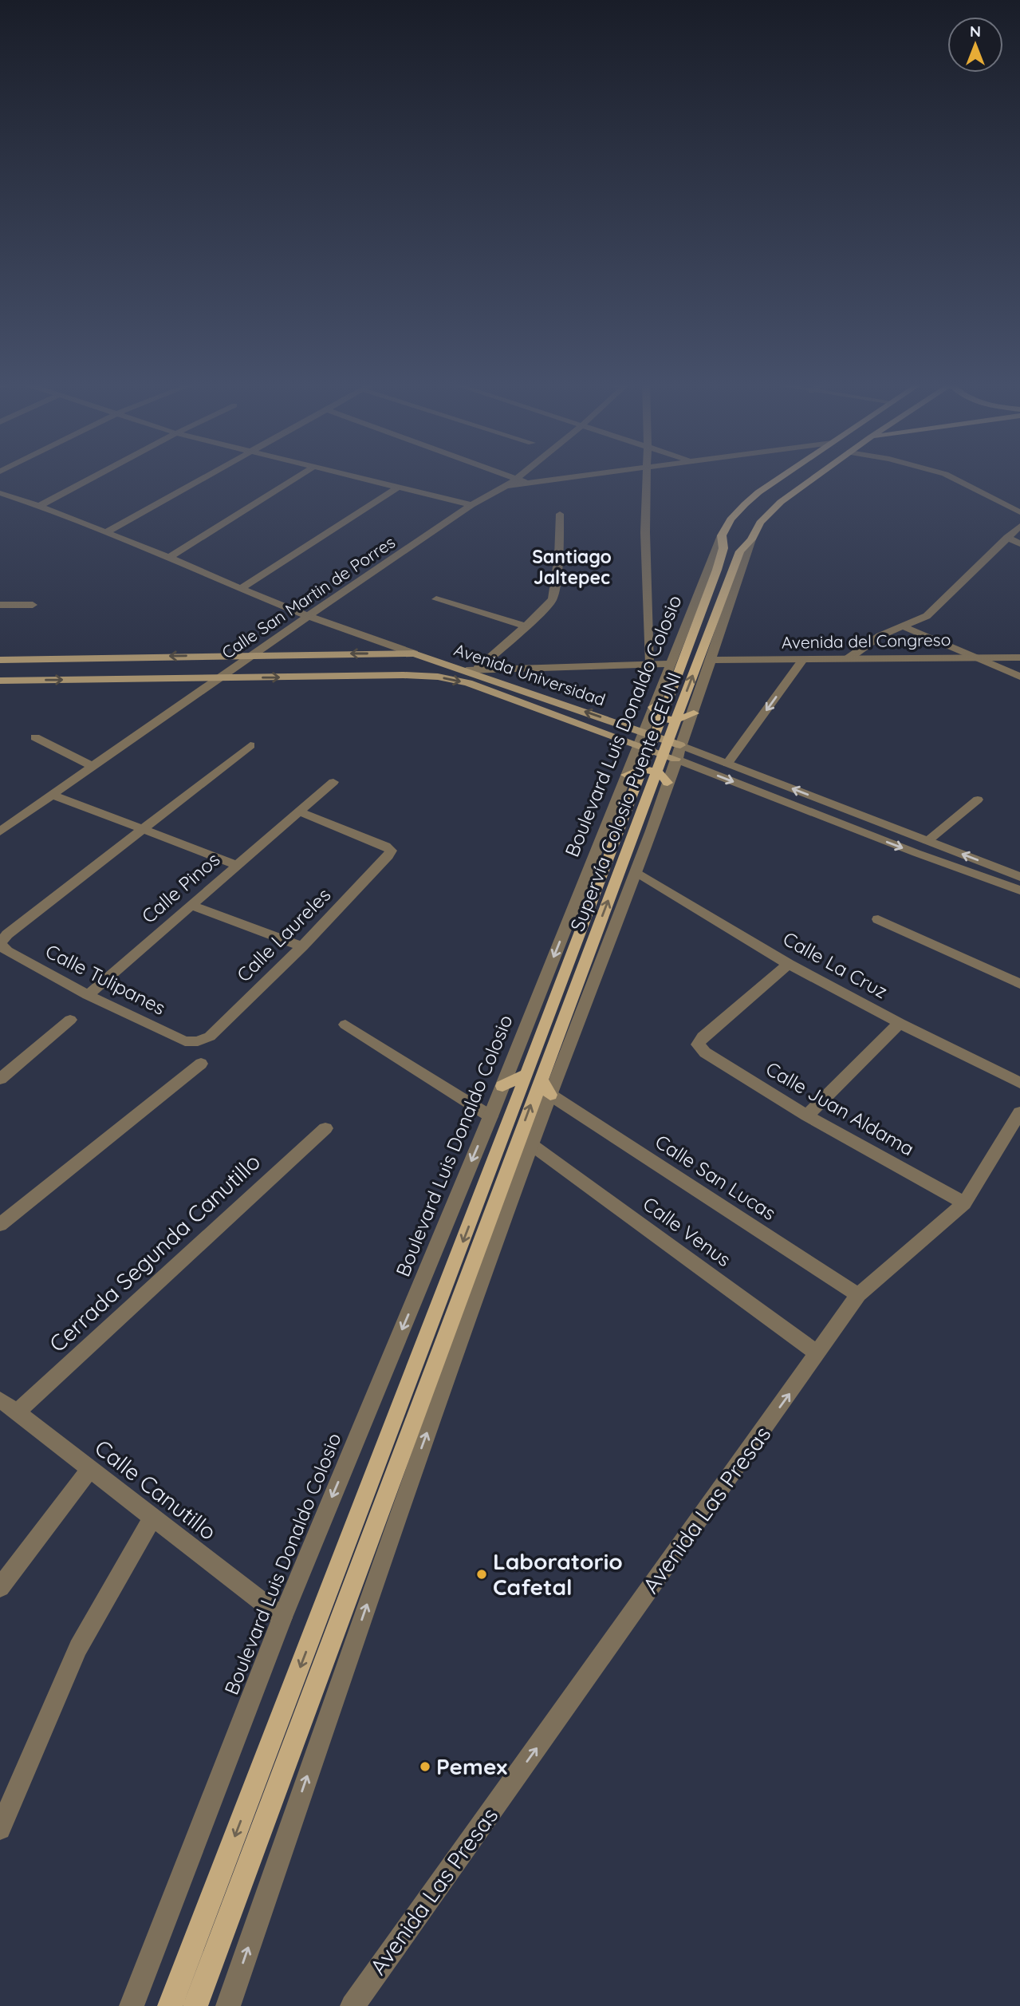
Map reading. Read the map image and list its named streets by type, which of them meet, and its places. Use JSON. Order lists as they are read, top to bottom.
{
  "streets": {
    "main road": ["Avenida Universidad", "Boulevard Luis Donaldo Colosio", "Supervía Colosio Puente CEUNI"],
    "street": [
      "Calle San Martin de Porres",
      "Avenida del Congreso",
      "Calle Pinos",
      "Calle Laureles",
      "Calle La Cruz",
      "Calle Tulipanes",
      "Calle Juan Aldama",
      "Calle San Lucas",
      "Calle Venus",
      "Cerrada Segunda Canutillo",
      "Calle Canutillo",
      "Avenida Las Presas"
    ]
  },
  "crossings": [
    ["Calle San Martin de Porres", "Avenida Universidad"],
    ["Avenida Universidad", "Boulevard Luis Donaldo Colosio"],
    ["Boulevard Luis Donaldo Colosio", "Supervía Colosio Puente CEUNI"],
    ["Boulevard Luis Donaldo Colosio", "Calle Canutillo"],
    ["Supervía Colosio Puente CEUNI", "Calle San Lucas"],
    ["Calle Pinos", "Calle Laureles"],
    ["Calle Pinos", "Calle Tulipanes"],
    ["Calle Laureles", "Calle Tulipanes"],
    ["Calle La Cruz", "Calle Juan Aldama"],
    ["Calle Juan Aldama", "Avenida Las Presas"],
    ["Calle San Lucas", "Avenida Las Presas"],
    ["Calle Venus", "Avenida Las Presas"],
    ["Cerrada Segunda Canutillo", "Calle Canutillo"]
  ],
  "one_way": ["Avenida Las Presas"],
  "districts": ["Santiago Jaltepec"],
  "places": ["Laboratorio Cafetal", "Pemex"],
  "north": "top"
}
